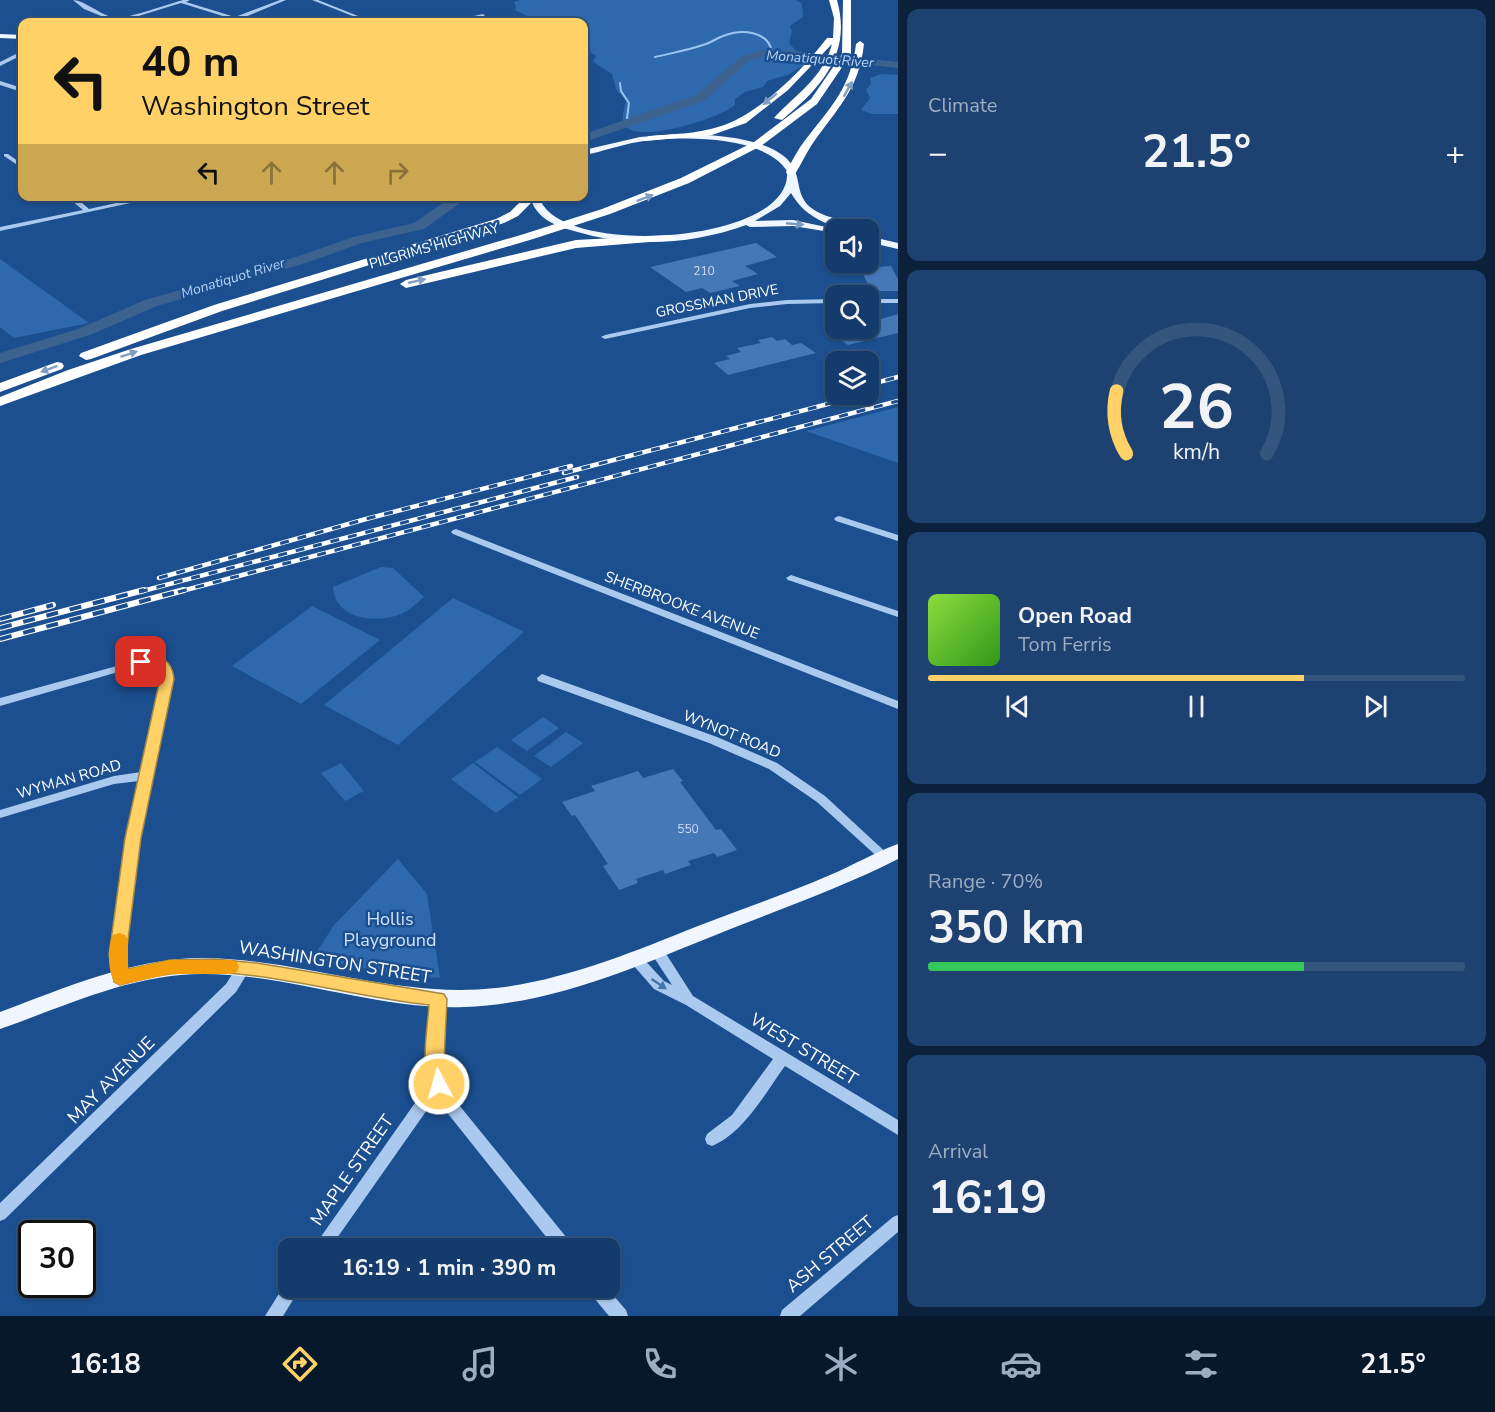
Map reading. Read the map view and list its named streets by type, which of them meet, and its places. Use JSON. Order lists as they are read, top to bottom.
{
  "streets": {
    "highway": ["PILGRIMS HIGHWAY"],
    "main road": ["WASHINGTON STREET"],
    "street": [
      "GROSSMAN DRIVE",
      "SHERBROOKE AVENUE",
      "WYNOT ROAD",
      "WYMAN ROAD",
      "WEST STREET",
      "MAY AVENUE",
      "MAPLE STREET",
      "ASH STREET"
    ]
  },
  "crossings": [
    ["WYNOT ROAD", "WASHINGTON STREET"],
    ["WASHINGTON STREET", "WEST STREET"],
    ["WASHINGTON STREET", "MAY AVENUE"]
  ],
  "water": ["Monatiquot River"],
  "parks": ["Hollis Playground"],
  "house_numbers": ["210", "550"],
  "page": {
    "tile": [
      "Climate",
      ["Range · 70%", "350 km"],
      ["Arrival", "16:19"]
    ],
    "turn": ["40 m", "Washington Street"],
    "heat": ["−", "21.5°", "+"],
    "song": ["Open Road", "Tom Ferris"],
    "limit": "30",
    "trip": "16:19 · 1 min · 390 m",
    "tabs": ["16:18", "21.5°"],
    "gauge": ["26", "km/h"]
  }
}
